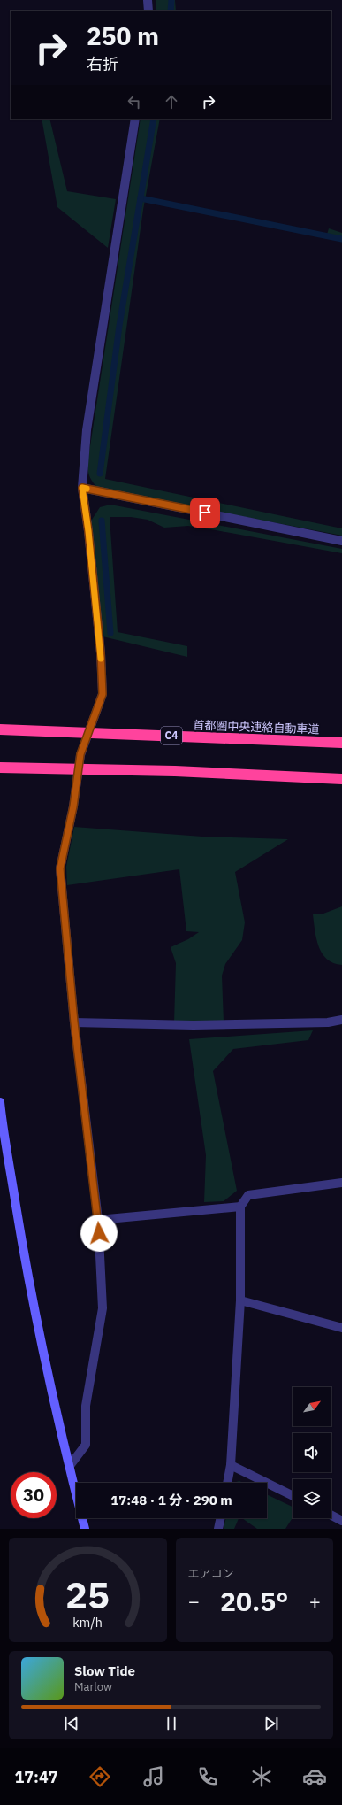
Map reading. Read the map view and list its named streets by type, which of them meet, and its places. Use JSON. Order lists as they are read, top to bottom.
{
  "streets": {
    "highway": ["首都圏中央連絡自動車道", "C4"]
  },
  "north": "top right",
  "page": {
    "turn": ["250 m", "右折"],
    "limit": "30",
    "trip": "17:48 · 1 分 · 290 m",
    "tile": "エアコン",
    "heat": ["−", "20.5°", "+"],
    "song": ["Slow Tide", "Marlow"],
    "tabs": "17:47",
    "gauge": ["25", "km/h"]
  }
}
